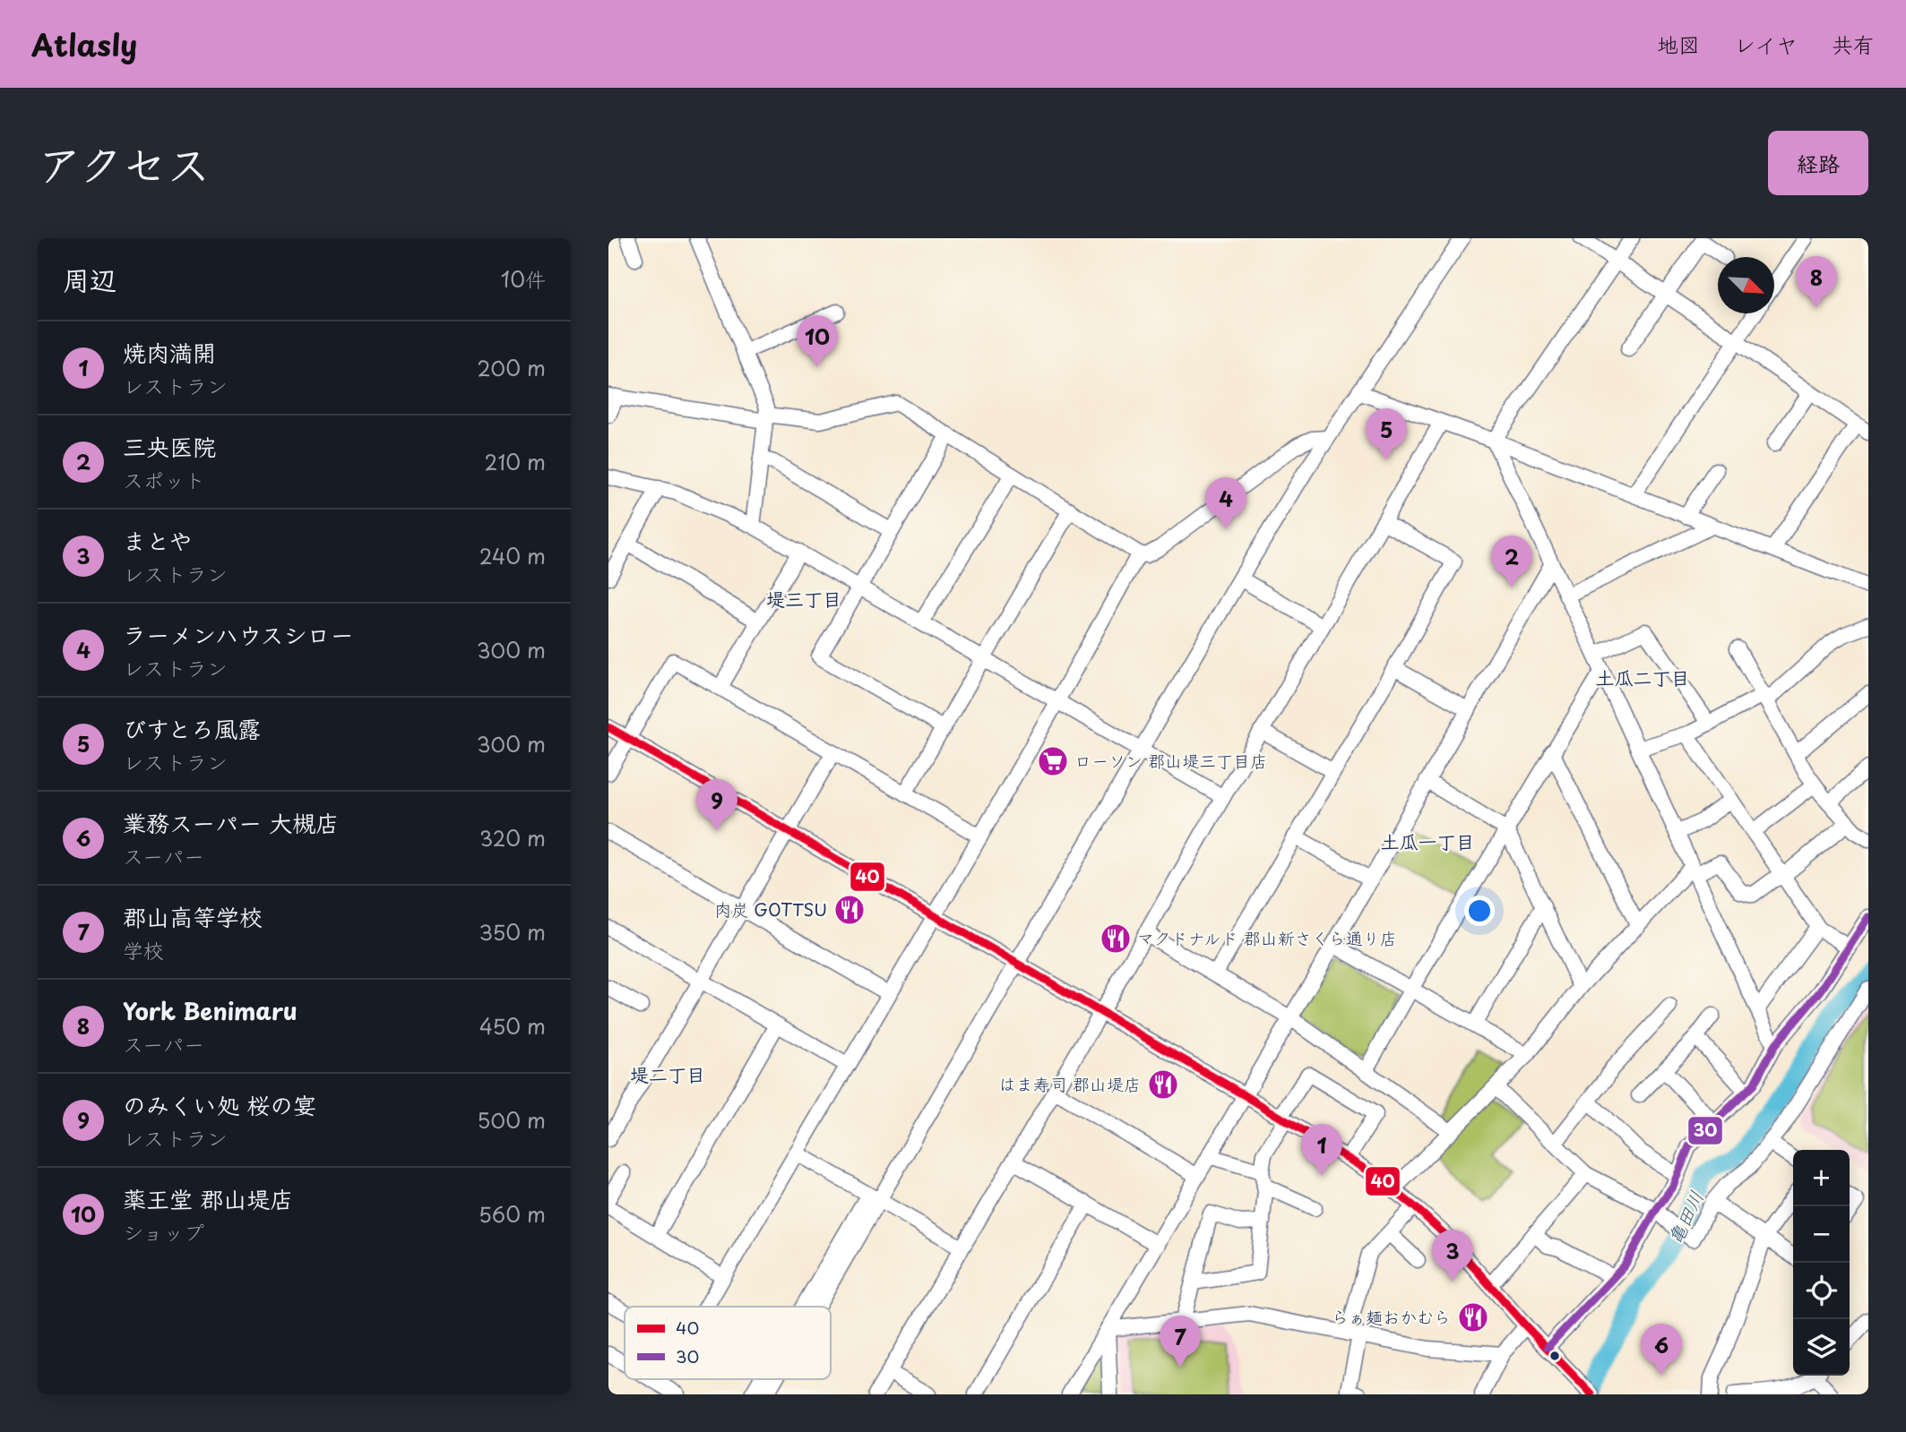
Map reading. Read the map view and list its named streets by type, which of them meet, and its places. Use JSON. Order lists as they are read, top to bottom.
{
  "districts": [
    "堤三丁目",
    "土瓜二丁目",
    "土瓜一丁目",
    "堤二丁目"
  ],
  "water": ["亀田川"],
  "places": {
    "supermarket": ["ローソン 郡山堤三丁目店"],
    "restaurant": [
      "肉炭 GOTTSU",
      "マクドナルド 郡山新さくら通り店",
      "はま寿司 郡山堤店",
      "らぁ麺おかむら"
    ]
  },
  "lines": ["transit line 40", "transit line 30"],
  "legend": ["40", "30"],
  "north": "bottom right",
  "page": {
    "header": "Atlasly",
    "nav": ["地図", "レイヤ", "共有"],
    "title": "アクセス",
    "buttons": "経路",
    "heading": ["周辺", "10件"],
    "pins": [
      "8",
      "10",
      "5",
      "4",
      "2",
      "9",
      "1",
      "3",
      "7",
      "6"
    ],
    "list": [
      {
        "mark": "1",
        "name": "焼肉満開",
        "note": "レストラン",
        "value": "200 m"
      },
      {
        "mark": "2",
        "name": "三央医院",
        "note": "スポット",
        "value": "210 m"
      },
      {
        "mark": "3",
        "name": "まとや",
        "note": "レストラン",
        "value": "240 m"
      },
      {
        "mark": "4",
        "name": "ラーメンハウスシロー",
        "note": "レストラン",
        "value": "300 m"
      },
      {
        "mark": "5",
        "name": "びすとろ風露",
        "note": "レストラン",
        "value": "300 m"
      },
      {
        "mark": "6",
        "name": "業務スーパー 大槻店",
        "note": "スーパー",
        "value": "320 m"
      },
      {
        "mark": "7",
        "name": "郡山高等学校",
        "note": "学校",
        "value": "350 m"
      },
      {
        "mark": "8",
        "name": "York Benimaru",
        "note": "スーパー",
        "value": "450 m"
      },
      {
        "mark": "9",
        "name": "のみくい処 桜の宴",
        "note": "レストラン",
        "value": "500 m"
      },
      {
        "mark": "10",
        "name": "薬王堂 郡山堤店",
        "note": "ショップ",
        "value": "560 m"
      }
    ],
    "map_buttons": ["+", "−"]
  }
}
